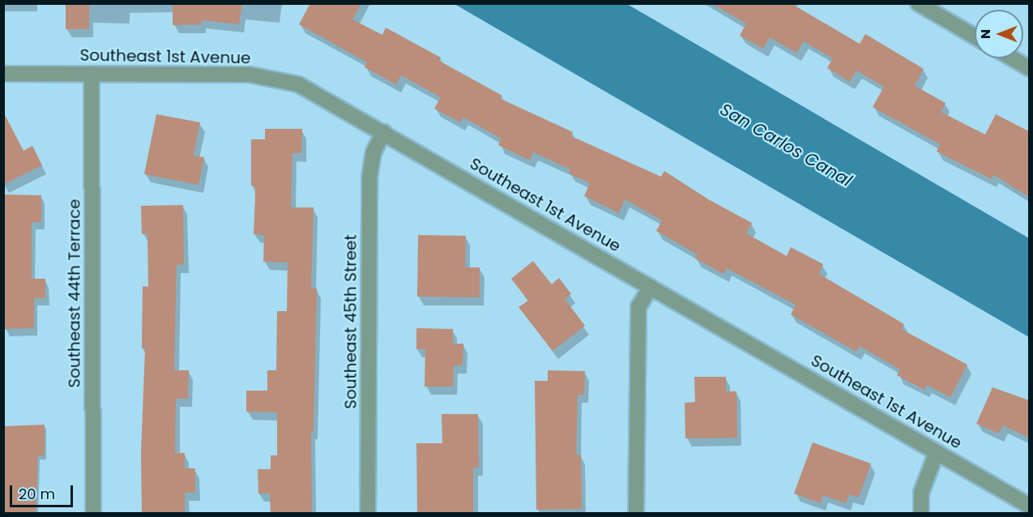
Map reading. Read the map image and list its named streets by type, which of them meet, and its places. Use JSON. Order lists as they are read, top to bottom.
{
  "streets": {
    "street": ["Southeast 1st Avenue", "Southeast 44th Terrace", "Southeast 45th Street"]
  },
  "crossings": [
    ["Southeast 1st Avenue", "Southeast 44th Terrace"],
    ["Southeast 1st Avenue", "Southeast 45th Street"]
  ],
  "water": ["San Carlos Canal"],
  "scale_bar": "20 m",
  "north": "left"
}
